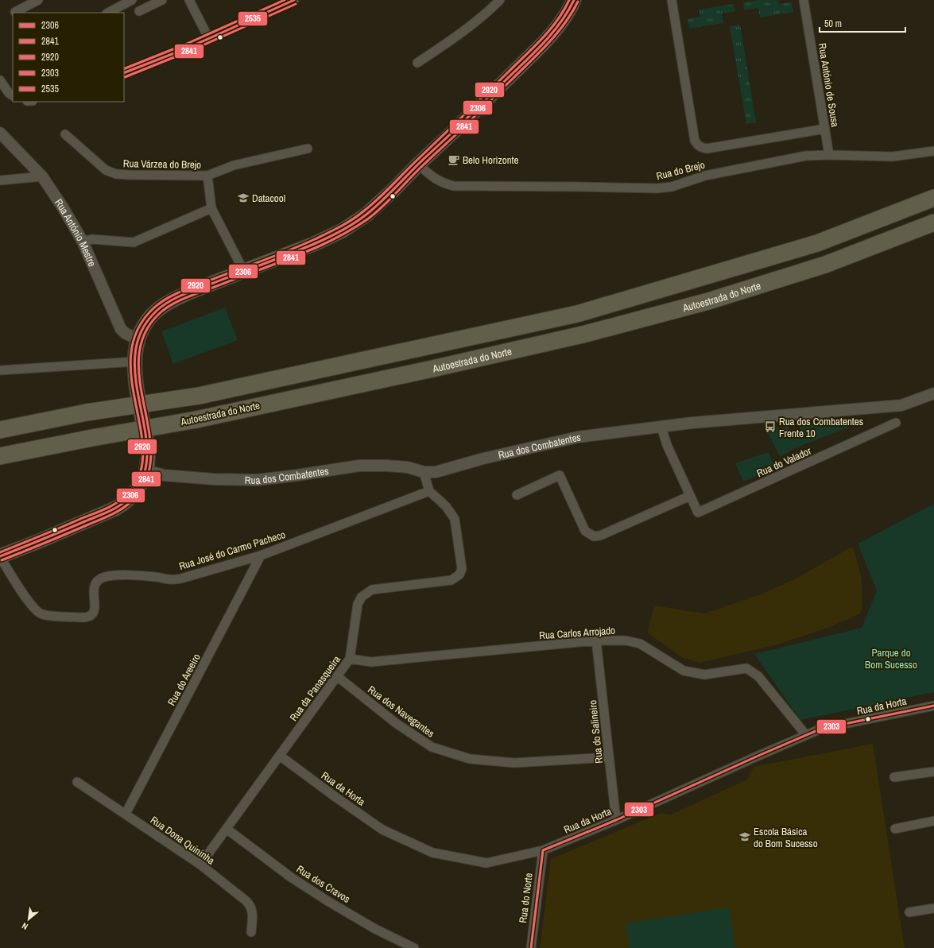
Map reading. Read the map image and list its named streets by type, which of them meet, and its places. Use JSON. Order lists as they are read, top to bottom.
{
  "streets": {
    "highway": ["Autoestrada do Norte"],
    "street": [
      "Rua António de Sousa",
      "Rua Várzea do Brejo",
      "Rua do Brejo",
      "Rua António Mestre",
      "Rua dos Combatentes",
      "Rua do Valador",
      "Rua José do Carmo Pacheco",
      "Rua Carlos Arrojado",
      "Rua do Areeiro",
      "Rua da Panasqueira",
      "Rua da Horta",
      "Rua dos Navegantes",
      "Rua do Salineiro",
      "Rua Dona Quininha",
      "Rua dos Cravos",
      "Rua do Norte"
    ]
  },
  "crossings": [
    ["Rua António de Sousa", "Rua do Brejo"],
    ["Rua dos Combatentes", "Rua do Valador"],
    ["Rua José do Carmo Pacheco", "Rua do Areeiro"],
    ["Rua José do Carmo Pacheco", "Rua da Panasqueira"],
    ["Rua Carlos Arrojado", "Rua da Panasqueira"],
    ["Rua Carlos Arrojado", "Rua da Horta"],
    ["Rua Carlos Arrojado", "Rua do Salineiro"],
    ["Rua do Areeiro", "Rua Dona Quininha"],
    ["Rua da Panasqueira", "Rua da Horta"],
    ["Rua da Panasqueira", "Rua dos Navegantes"],
    ["Rua da Panasqueira", "Rua Dona Quininha"],
    ["Rua da Panasqueira", "Rua dos Cravos"],
    ["Rua da Horta", "Rua do Salineiro"],
    ["Rua da Horta", "Rua do Norte"],
    ["Rua dos Navegantes", "Rua do Salineiro"]
  ],
  "parks": ["Parque do Bom Sucesso"],
  "places": {
    "cafe": ["Belo Horizonte"],
    "school or university": ["Datacool", "Escola Básica do Bom Sucesso"],
    "bus stop": ["Rua dos Combatentes Frente 10"]
  },
  "lines": [
    "transit line 2306",
    "transit line 2920",
    "transit line 2535",
    "transit line 2841",
    "transit line 2303"
  ],
  "legend": [
    "2306",
    "2841",
    "2920",
    "2303",
    "2535"
  ],
  "scale_bar": "50 m",
  "north": "bottom left"
}
